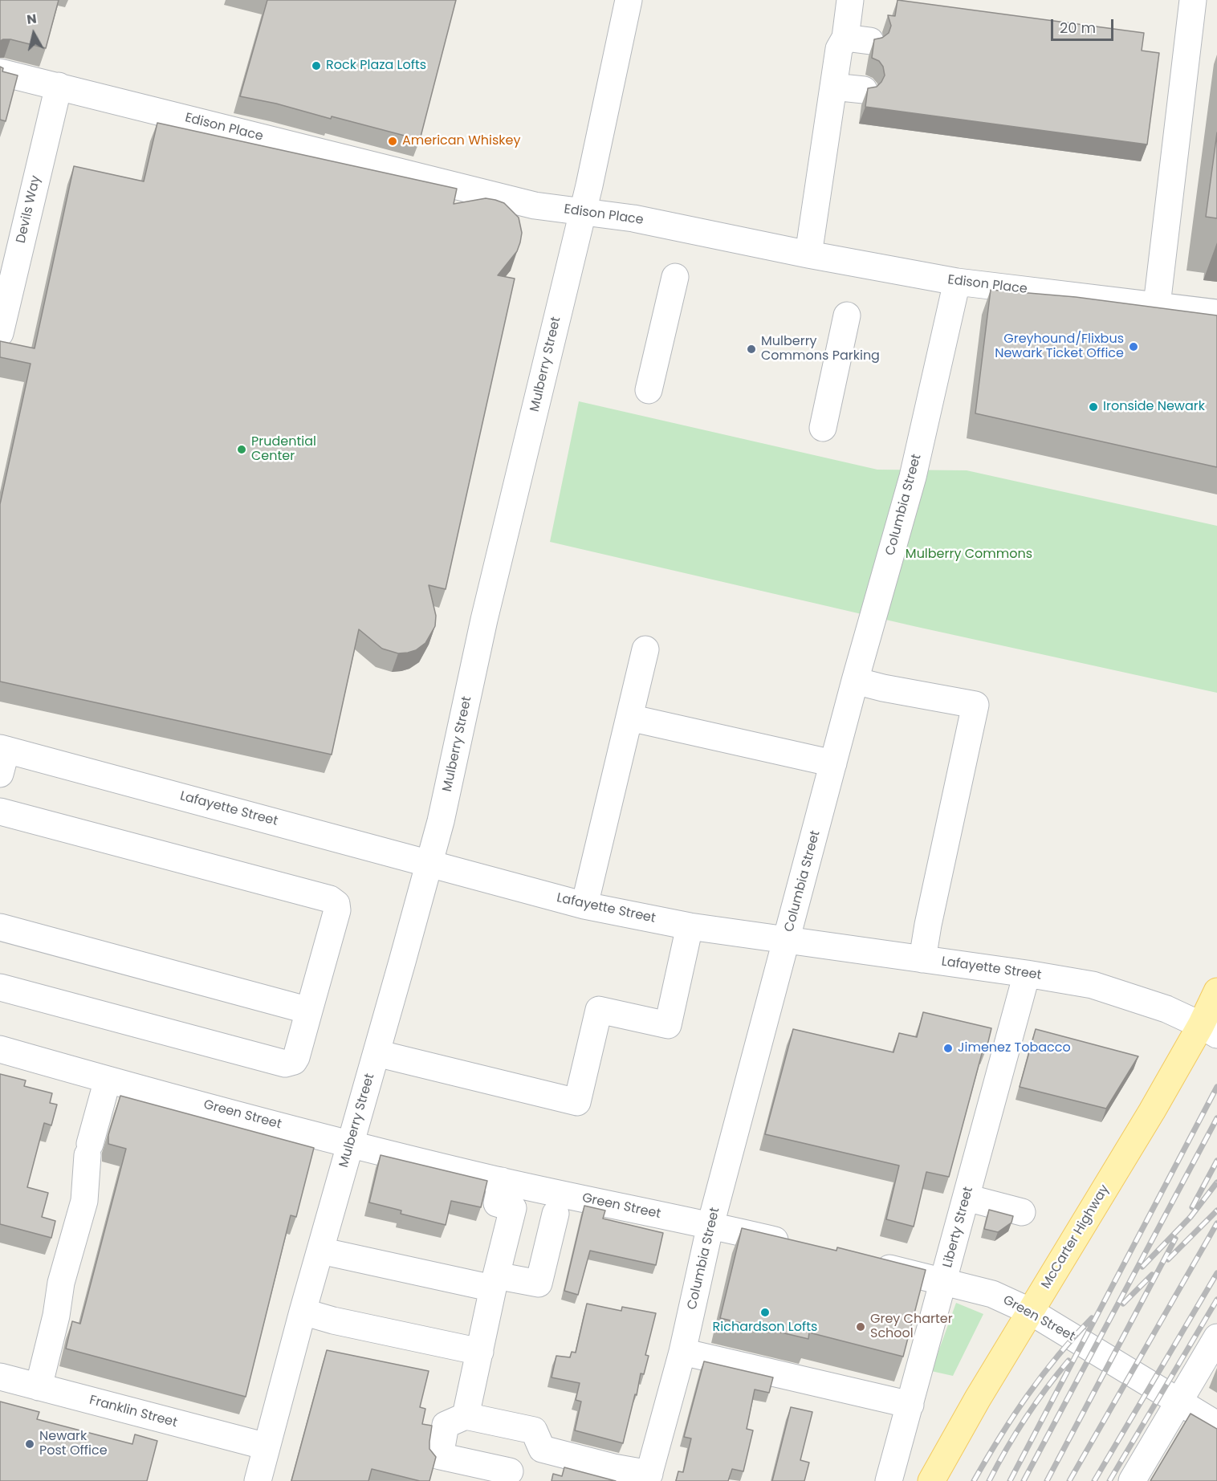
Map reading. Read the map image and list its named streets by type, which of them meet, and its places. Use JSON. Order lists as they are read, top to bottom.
{
  "streets": {
    "main road": ["McCarter Highway"],
    "street": [
      "Edison Place",
      "Devils Way",
      "Mulberry Street",
      "Columbia Street",
      "Lafayette Street",
      "Green Street",
      "Liberty Street",
      "Franklin Street"
    ]
  },
  "crossings": [
    ["Edison Place", "Devils Way"],
    ["Edison Place", "Mulberry Street"],
    ["Edison Place", "Columbia Street"],
    ["Mulberry Street", "Lafayette Street"],
    ["Mulberry Street", "Green Street"],
    ["Mulberry Street", "Franklin Street"],
    ["Columbia Street", "Lafayette Street"],
    ["Columbia Street", "Green Street"],
    ["Lafayette Street", "Liberty Street"],
    ["Lafayette Street", "McCarter Highway"],
    ["Green Street", "Liberty Street"],
    ["Green Street", "McCarter Highway"]
  ],
  "parks": ["Mulberry Commons"],
  "places": [
    "Rock Plaza Lofts",
    "American Whiskey",
    "Greyhound/Flixbus Newark Ticket Office",
    "Mulberry Commons Parking",
    "Ironside Newark",
    "Prudential Center",
    "Jimenez Tobacco",
    "Richardson Lofts",
    "Grey Charter School",
    "Newark Post Office"
  ],
  "scale_bar": "20 m",
  "north": "top"
}
